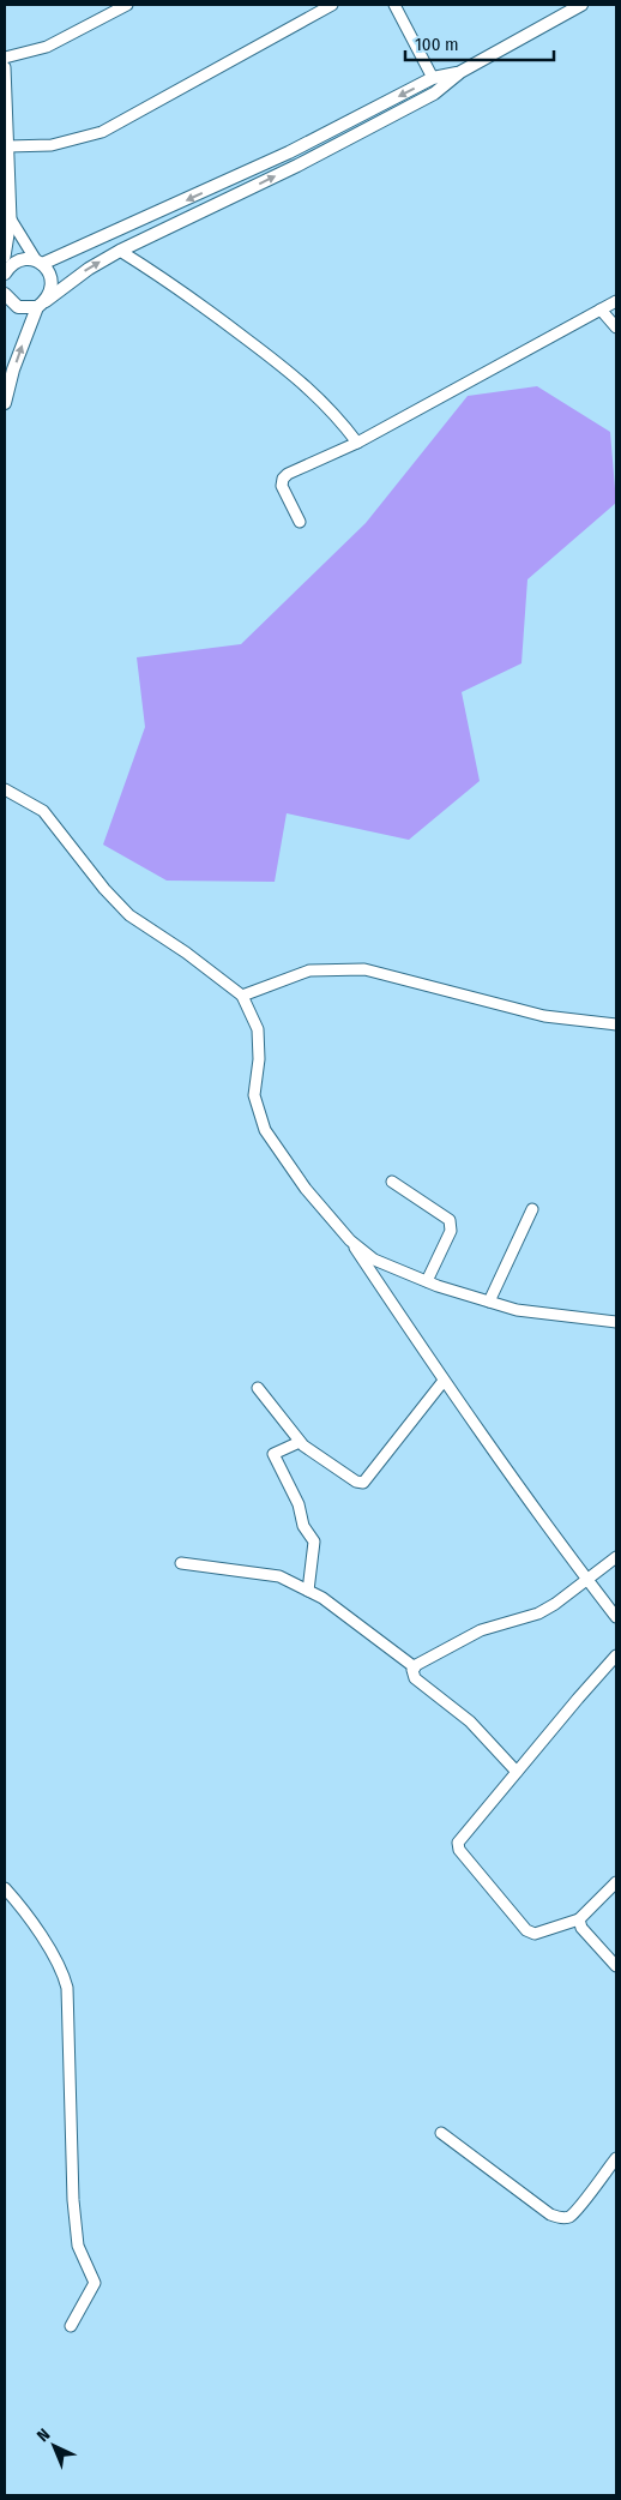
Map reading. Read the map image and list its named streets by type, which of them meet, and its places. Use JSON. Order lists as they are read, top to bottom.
{
  "scale_bar": "100 m",
  "north": "top left"
}
